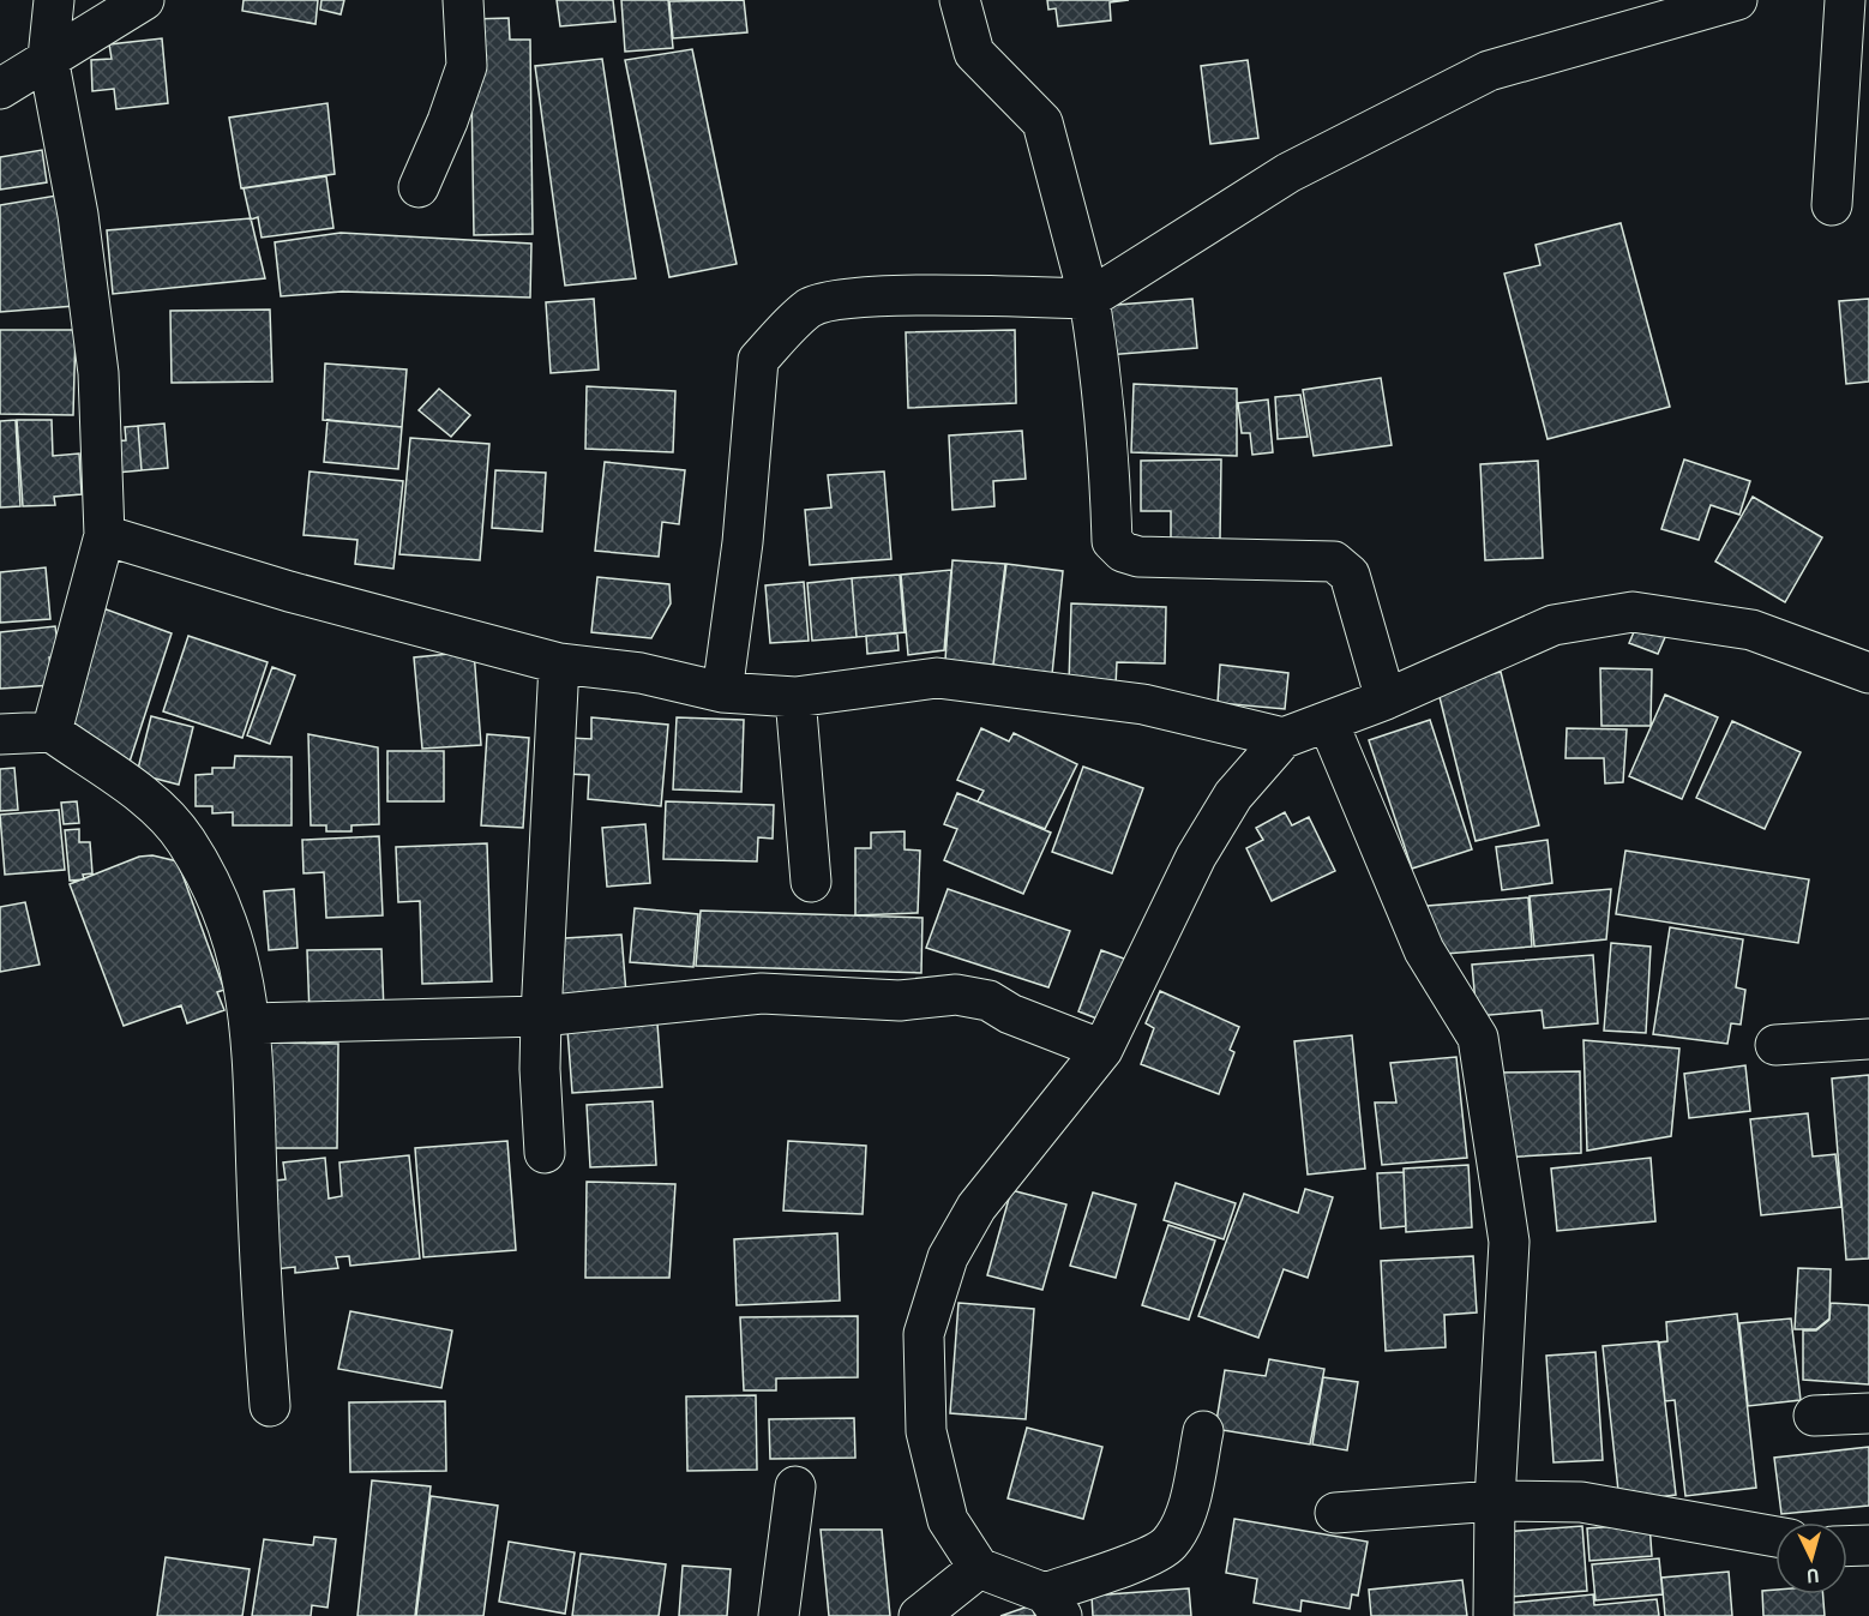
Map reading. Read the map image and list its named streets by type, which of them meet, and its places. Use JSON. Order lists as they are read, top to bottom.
{
  "north": "bottom"
}
